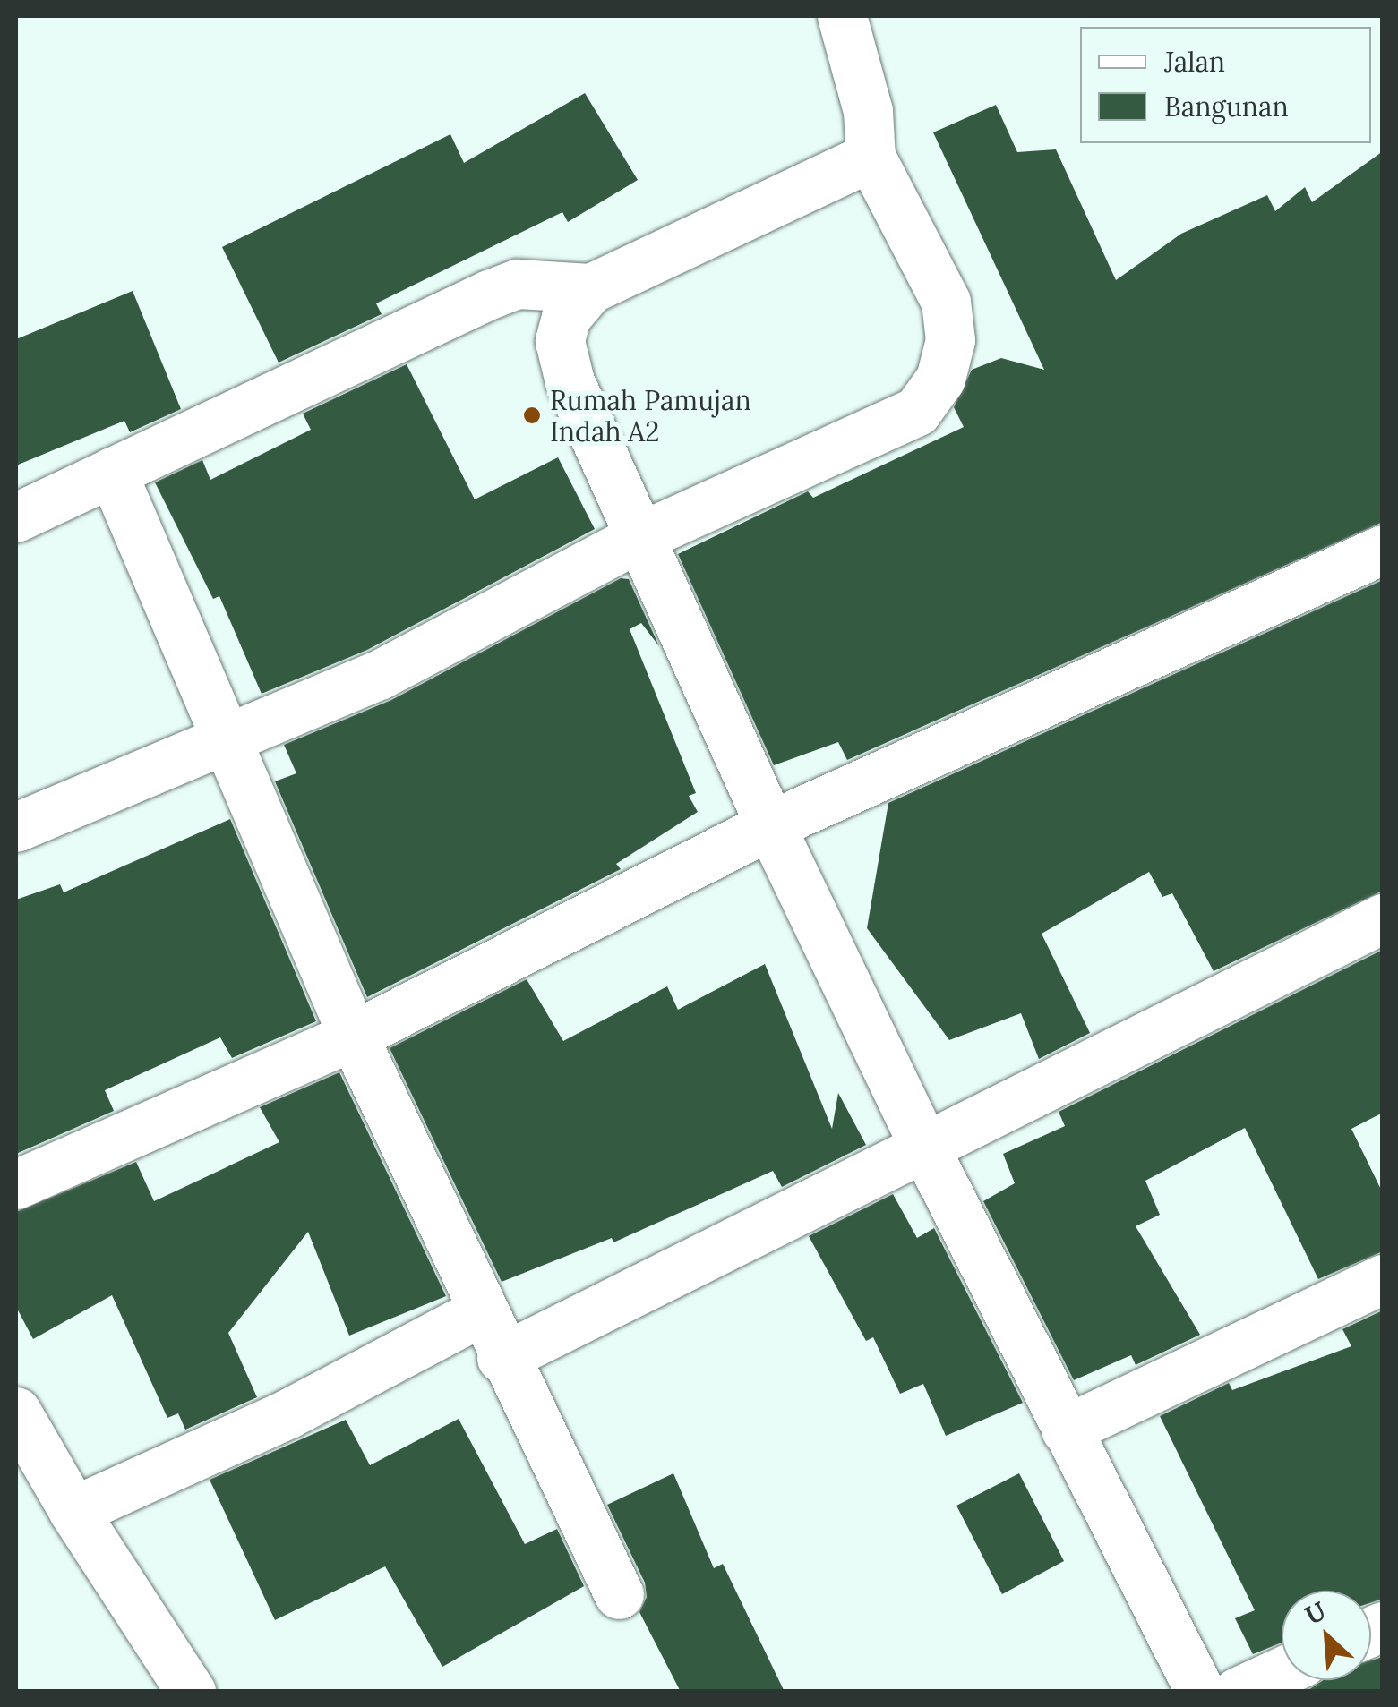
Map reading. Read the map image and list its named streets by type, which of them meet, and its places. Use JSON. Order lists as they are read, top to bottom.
{
  "places": ["Rumah Pamujan Indah A2"],
  "legend": ["Jalan", "Bangunan"],
  "north": "top left"
}
